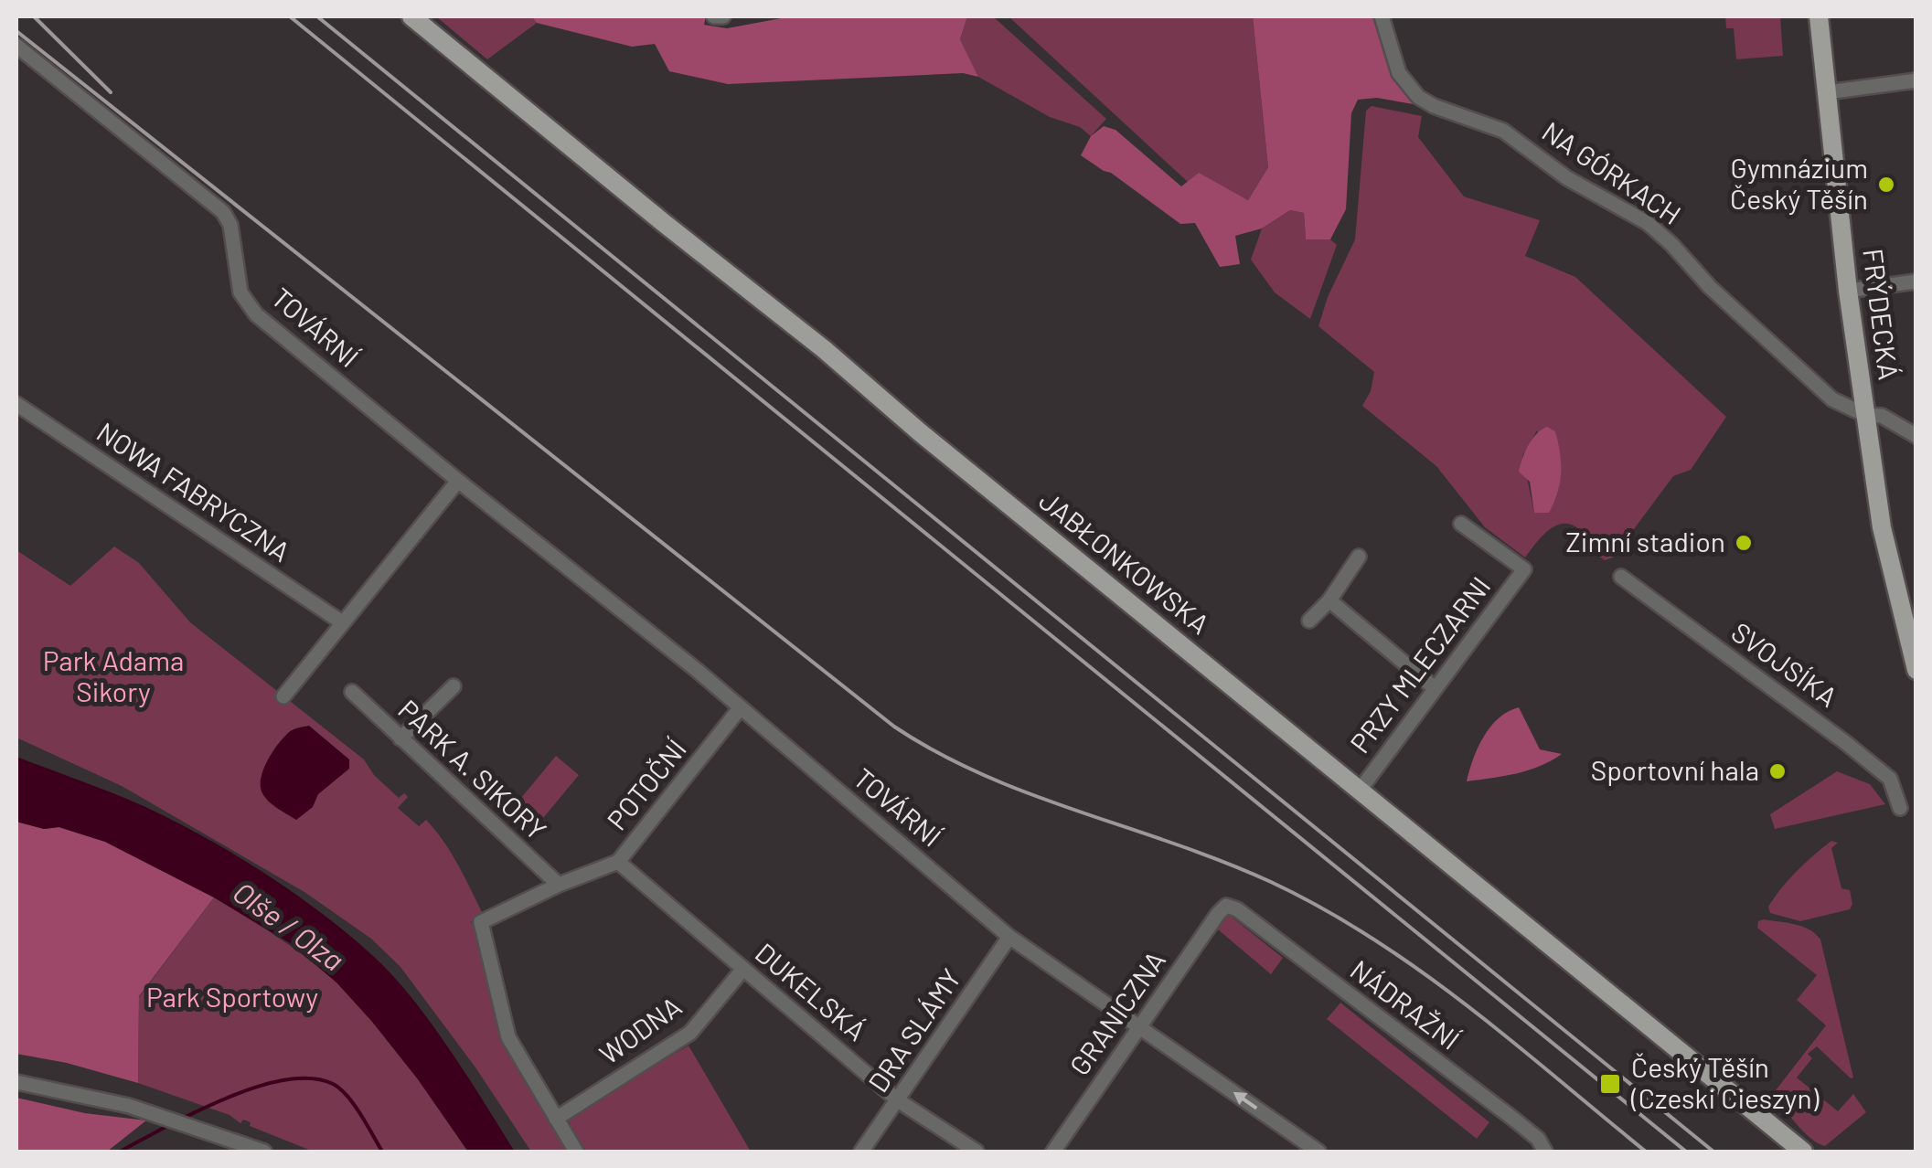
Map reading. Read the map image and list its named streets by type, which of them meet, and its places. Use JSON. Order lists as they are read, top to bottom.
{
  "streets": {
    "main road": ["FRÝDECKÁ", "JABŁONKOWSKA"],
    "street": [
      "NA GÓRKACH",
      "TOVÁRNÍ",
      "NOWA FABRYCZNA",
      "PRZY MLECZARNI",
      "SVOJSÍKA",
      "PARK A. SIKORY",
      "POTOČNÍ",
      "DUKELSKÁ",
      "NÁDRAŽNÍ",
      "GRANICZNA",
      "WODNA",
      "DRA SLÁMY"
    ]
  },
  "crossings": [
    ["NA GÓRKACH", "FRÝDECKÁ"],
    ["TOVÁRNÍ", "POTOČNÍ"],
    ["TOVÁRNÍ", "GRANICZNA"],
    ["TOVÁRNÍ", "DRA SLÁMY"],
    ["JABŁONKOWSKA", "PRZY MLECZARNI"],
    ["PARK A. SIKORY", "POTOČNÍ"],
    ["POTOČNÍ", "DUKELSKÁ"],
    ["POTOČNÍ", "WODNA"],
    ["DUKELSKÁ", "WODNA"],
    ["DUKELSKÁ", "DRA SLÁMY"],
    ["NÁDRAŽNÍ", "GRANICZNA"]
  ],
  "water": ["Olše / Olza"],
  "parks": ["Park Adama Sikory", "Park Sportowy"],
  "places": {
    "other": ["Gymnázium Český Těšín", "Zimní stadion", "Sportovní hala"],
    "transit": ["Český Těšín (Czeski Cieszyn)"]
  }
}
